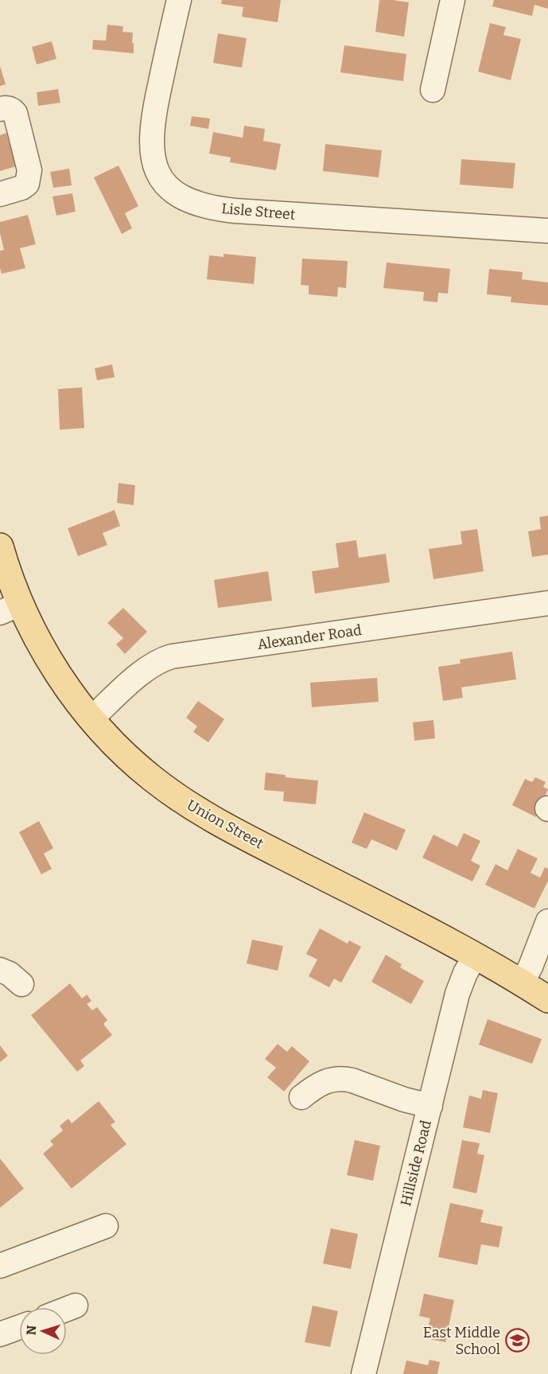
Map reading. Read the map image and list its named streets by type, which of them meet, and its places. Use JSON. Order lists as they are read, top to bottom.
{
  "streets": {
    "main road": ["Union Street"],
    "street": ["Lisle Street", "Alexander Road", "Hillside Road"]
  },
  "crossings": [
    ["Alexander Road", "Union Street"],
    ["Union Street", "Hillside Road"]
  ],
  "places": {
    "school or university": ["East Middle School"]
  },
  "north": "left"
}
